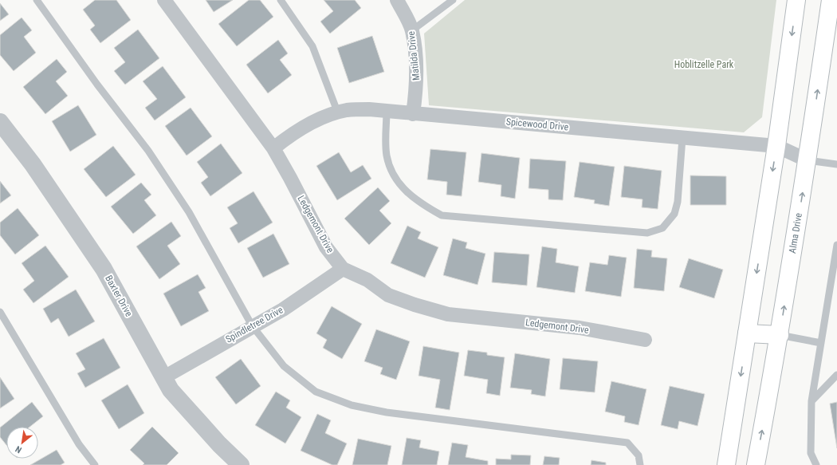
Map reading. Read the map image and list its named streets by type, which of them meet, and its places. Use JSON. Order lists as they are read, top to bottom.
{
  "streets": {
    "main road": ["Alma Drive"],
    "street": [
      "Matilda Drive",
      "Spicewood Drive",
      "Ledgemont Drive",
      "Baxter Drive",
      "Spindletree Drive"
    ]
  },
  "crossings": [
    ["Matilda Drive", "Spicewood Drive"],
    ["Spicewood Drive", "Ledgemont Drive"],
    ["Spicewood Drive", "Alma Drive"],
    ["Ledgemont Drive", "Spindletree Drive"],
    ["Baxter Drive", "Spindletree Drive"]
  ],
  "parks": ["Hoblitzelle Park"],
  "north": "bottom left"
}
